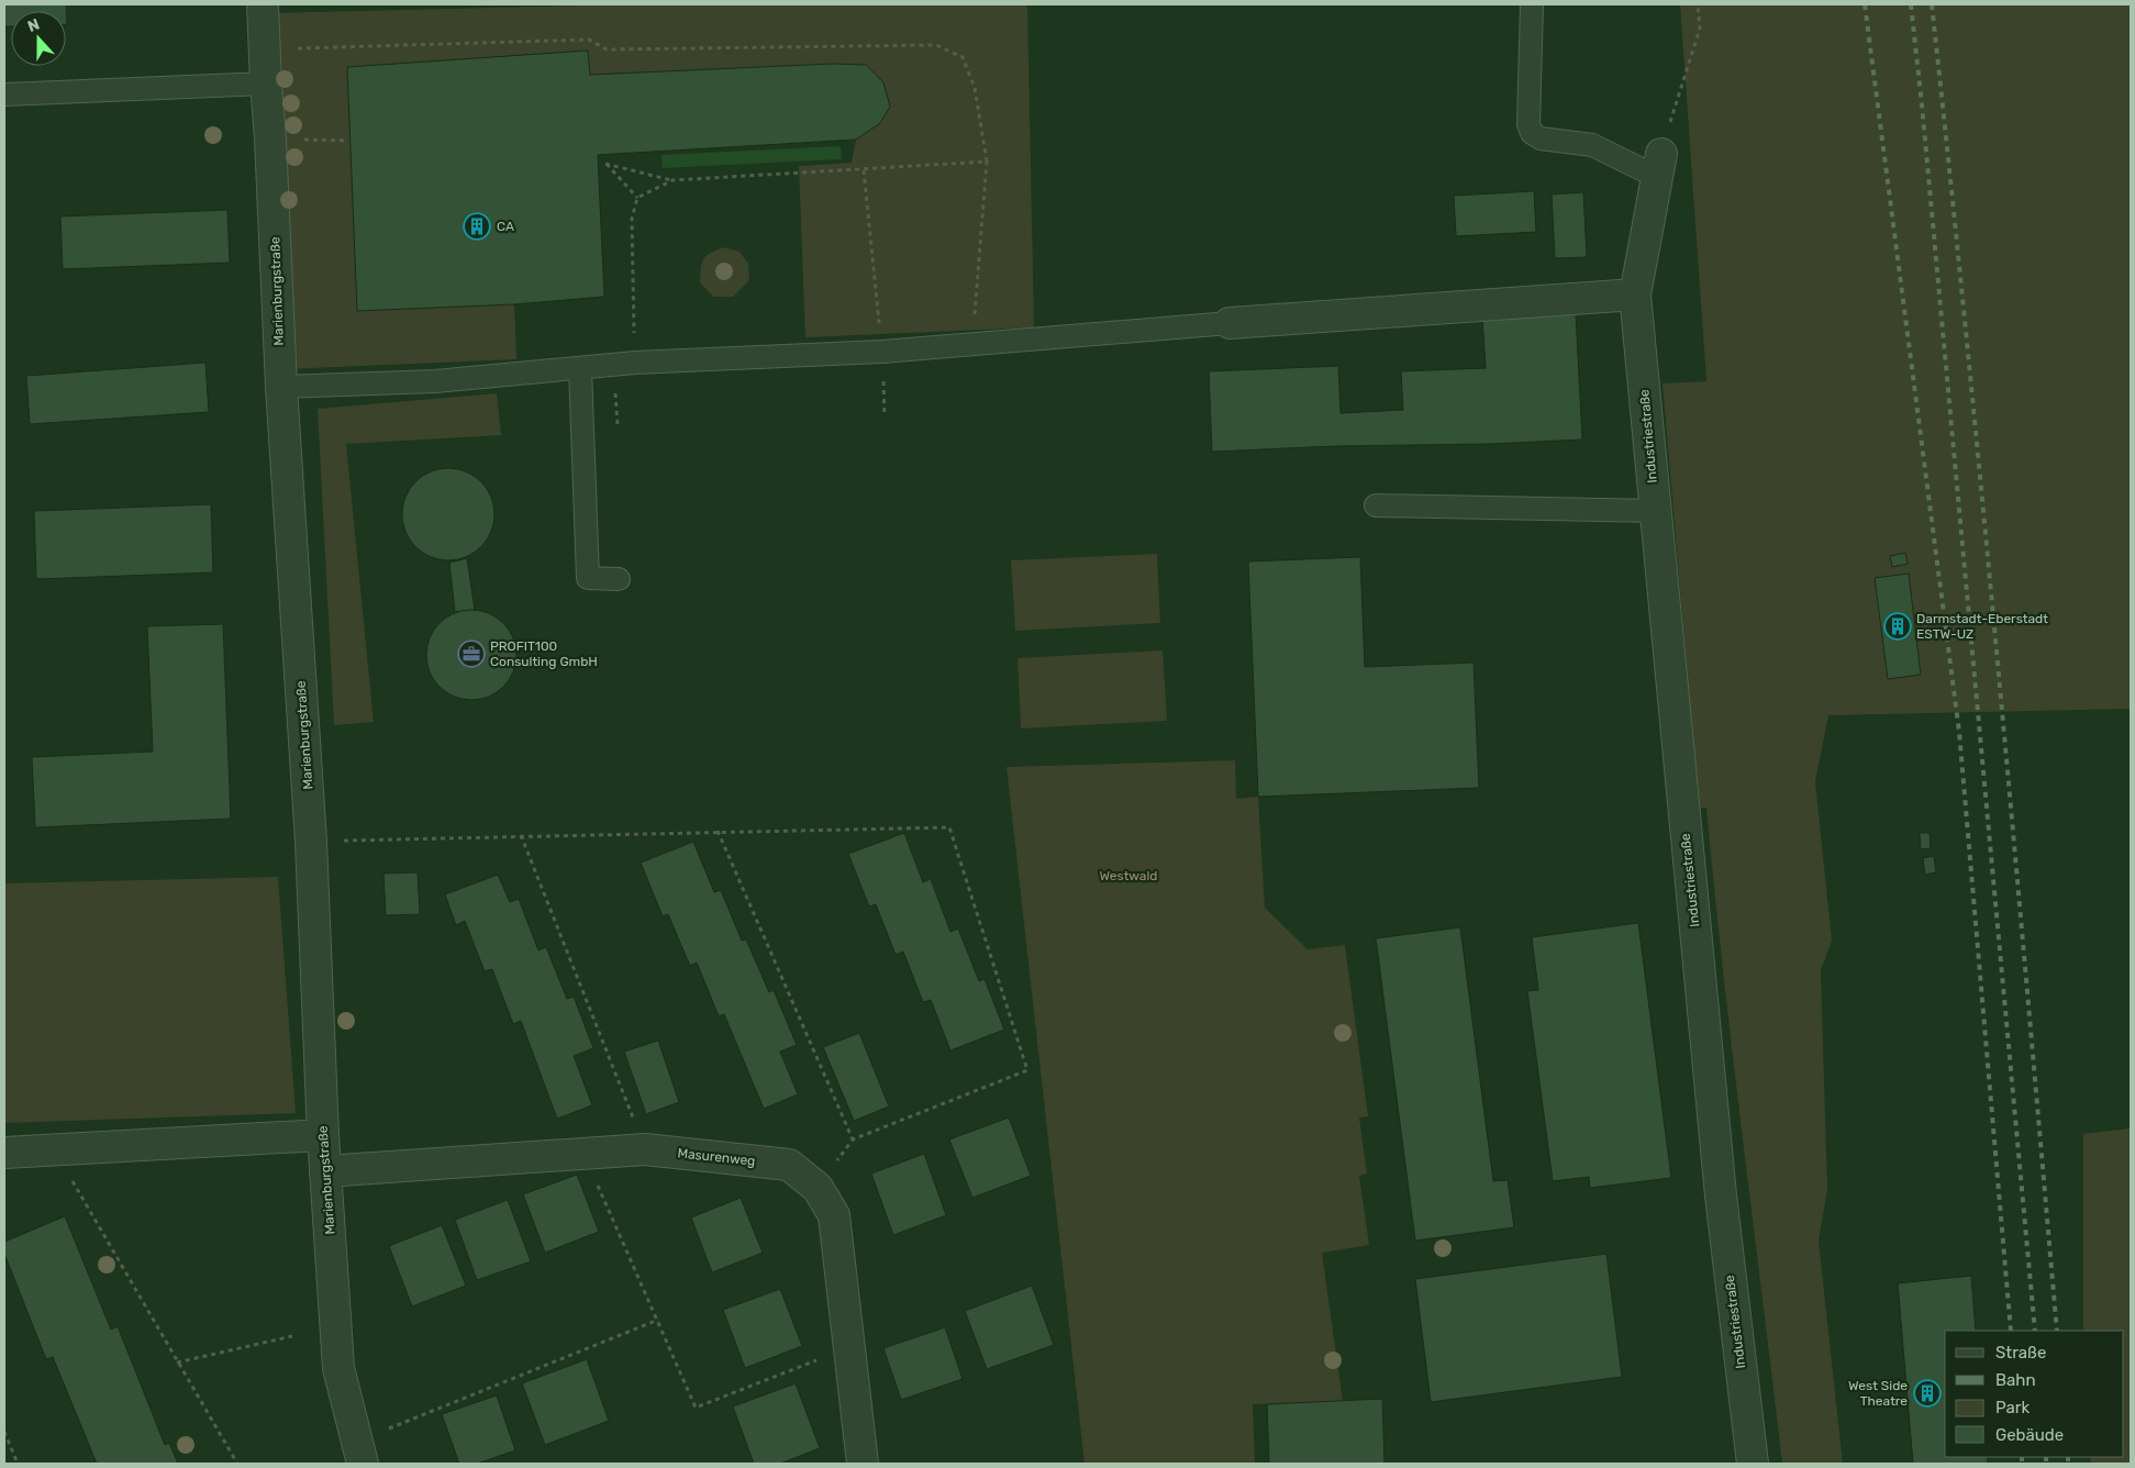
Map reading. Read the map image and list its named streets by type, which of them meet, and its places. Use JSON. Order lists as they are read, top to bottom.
{
  "streets": {
    "street": ["Marienburgstraße", "Industriestraße", "Masurenweg"]
  },
  "crossings": [
    ["Marienburgstraße", "Masurenweg"]
  ],
  "parks": ["Westwald"],
  "places": {
    "building": ["CA", "Darmstadt-Eberstadt ESTW-UZ", "West Side Theatre"],
    "office": ["PROFIT100 Consulting GmbH"]
  },
  "legend": [
    "Straße",
    "Bahn",
    "Park",
    "Gebäude"
  ],
  "north": "top"
}
